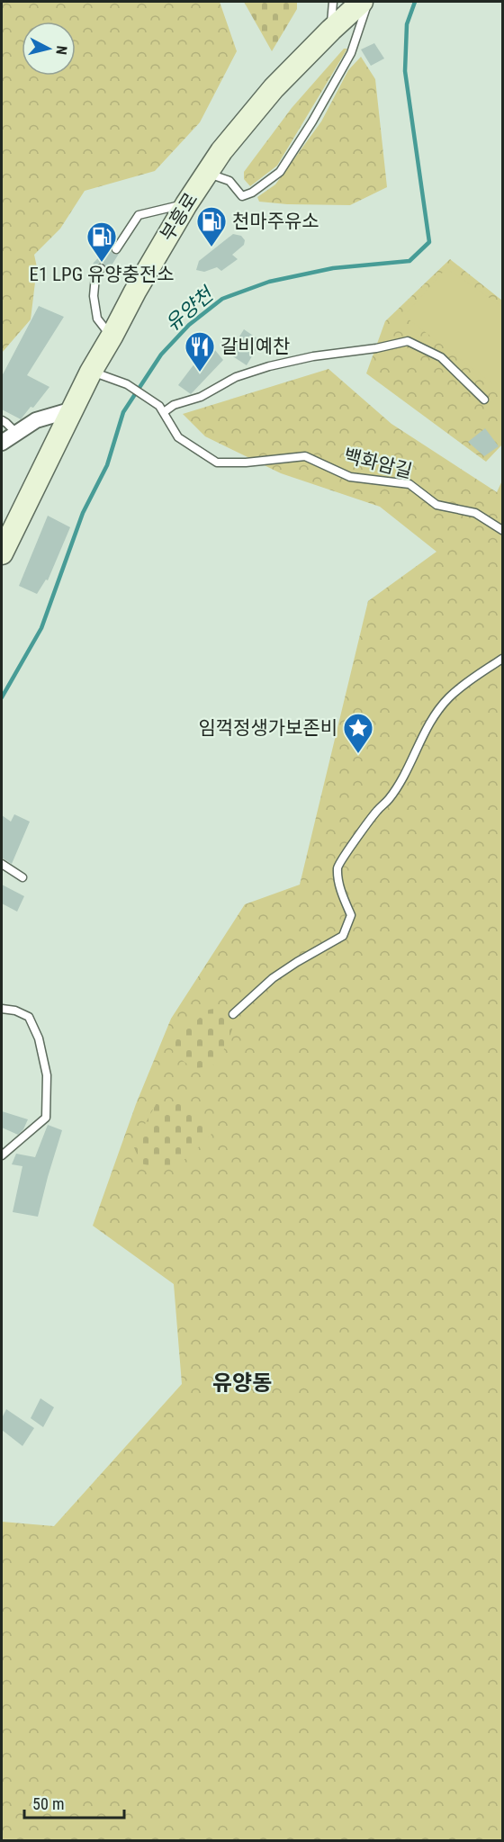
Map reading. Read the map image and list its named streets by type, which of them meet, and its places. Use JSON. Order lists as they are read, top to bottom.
{
  "streets": {
    "main road": ["부흥로"],
    "lane": ["백화암길"]
  },
  "districts": ["유양동"],
  "water": ["유양천"],
  "places": {
    "fuel station": ["천마주유소", "E1 LPG 유양충전소"],
    "restaurant": ["갈비예찬"],
    "place": ["임꺽정생가보존비"]
  },
  "scale_bar": "50 m",
  "north": "right"
}
